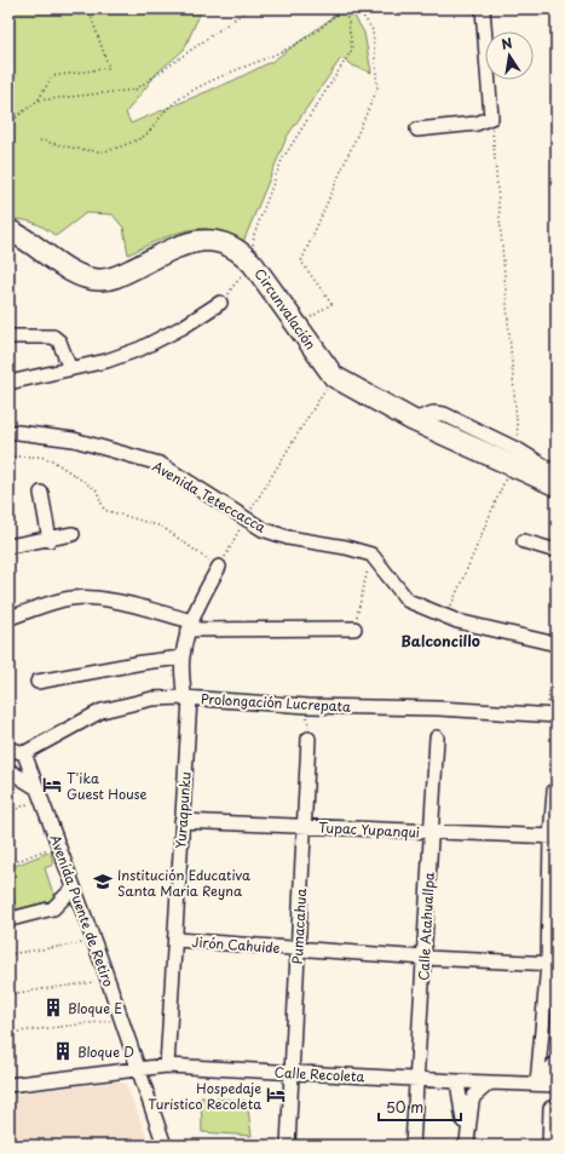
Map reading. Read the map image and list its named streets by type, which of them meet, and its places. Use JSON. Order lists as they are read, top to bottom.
{
  "streets": {
    "highway": ["Circunvalación"],
    "street": [
      "Avenida Teteccacca",
      "Prolongación Lucrepata",
      "Yuraqpunku",
      "Tupac Yupanqui",
      "Avenida Puente de Retiro",
      "Pumacahua",
      "Calle Atahuallpa",
      "Jirón Cahuide",
      "Calle Recoleta"
    ]
  },
  "crossings": [
    ["Prolongación Lucrepata", "Yuraqpunku"],
    ["Prolongación Lucrepata", "Avenida Puente de Retiro"],
    ["Yuraqpunku", "Tupac Yupanqui"],
    ["Yuraqpunku", "Jirón Cahuide"],
    ["Yuraqpunku", "Calle Recoleta"],
    ["Tupac Yupanqui", "Pumacahua"],
    ["Tupac Yupanqui", "Calle Atahuallpa"],
    ["Avenida Puente de Retiro", "Calle Recoleta"],
    ["Pumacahua", "Jirón Cahuide"],
    ["Pumacahua", "Calle Recoleta"],
    ["Calle Atahuallpa", "Jirón Cahuide"],
    ["Calle Atahuallpa", "Calle Recoleta"]
  ],
  "districts": ["Balconcillo"],
  "places": {
    "hotel": ["T'ika Guest House", "Hospedaje Turistico Recoleta"],
    "school or university": ["Institución Educativa Santa Maria Reyna"],
    "building": ["Bloque E", "Bloque D"]
  },
  "scale_bar": "50 m",
  "north": "top"
}
